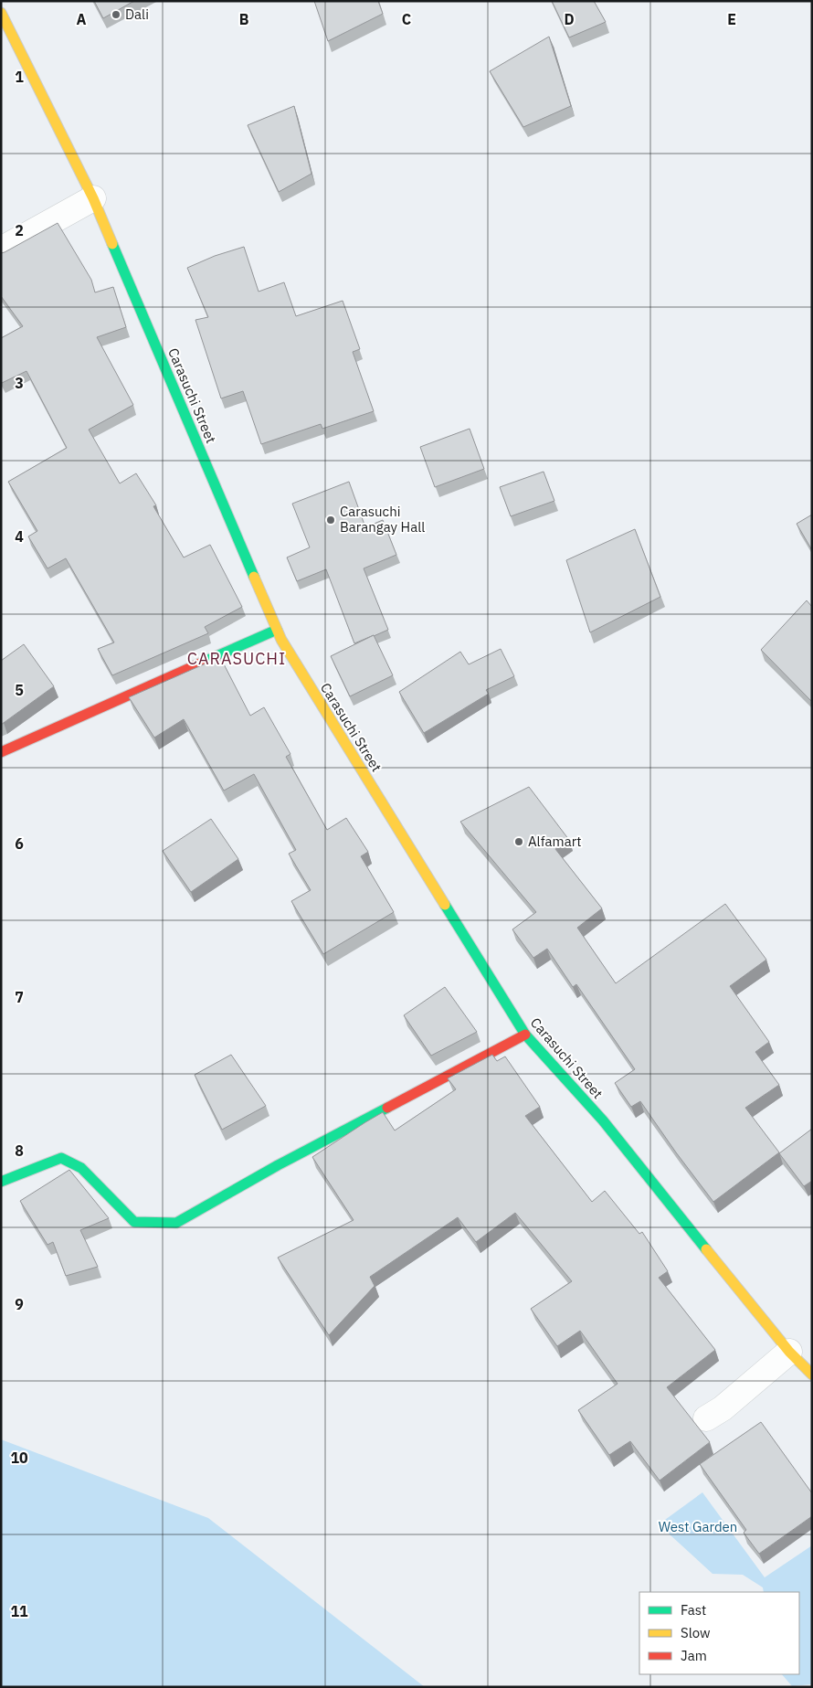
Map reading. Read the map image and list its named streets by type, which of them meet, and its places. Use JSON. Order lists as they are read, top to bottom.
{
  "streets": {
    "street": ["Carasuchi Street"]
  },
  "districts": ["CARASUCHI"],
  "parks": ["West Garden"],
  "places": ["Dali", "Carasuchi Barangay Hall", "Alfamart"],
  "legend": ["Fast", "Slow", "Jam"],
  "grid": {
    "columns": [
      "A",
      "B",
      "C",
      "D",
      "E"
    ],
    "rows": [
      "1",
      "2",
      "3",
      "4",
      "5",
      "6",
      "7",
      "8",
      "9",
      "10",
      "11"
    ]
  }
}
